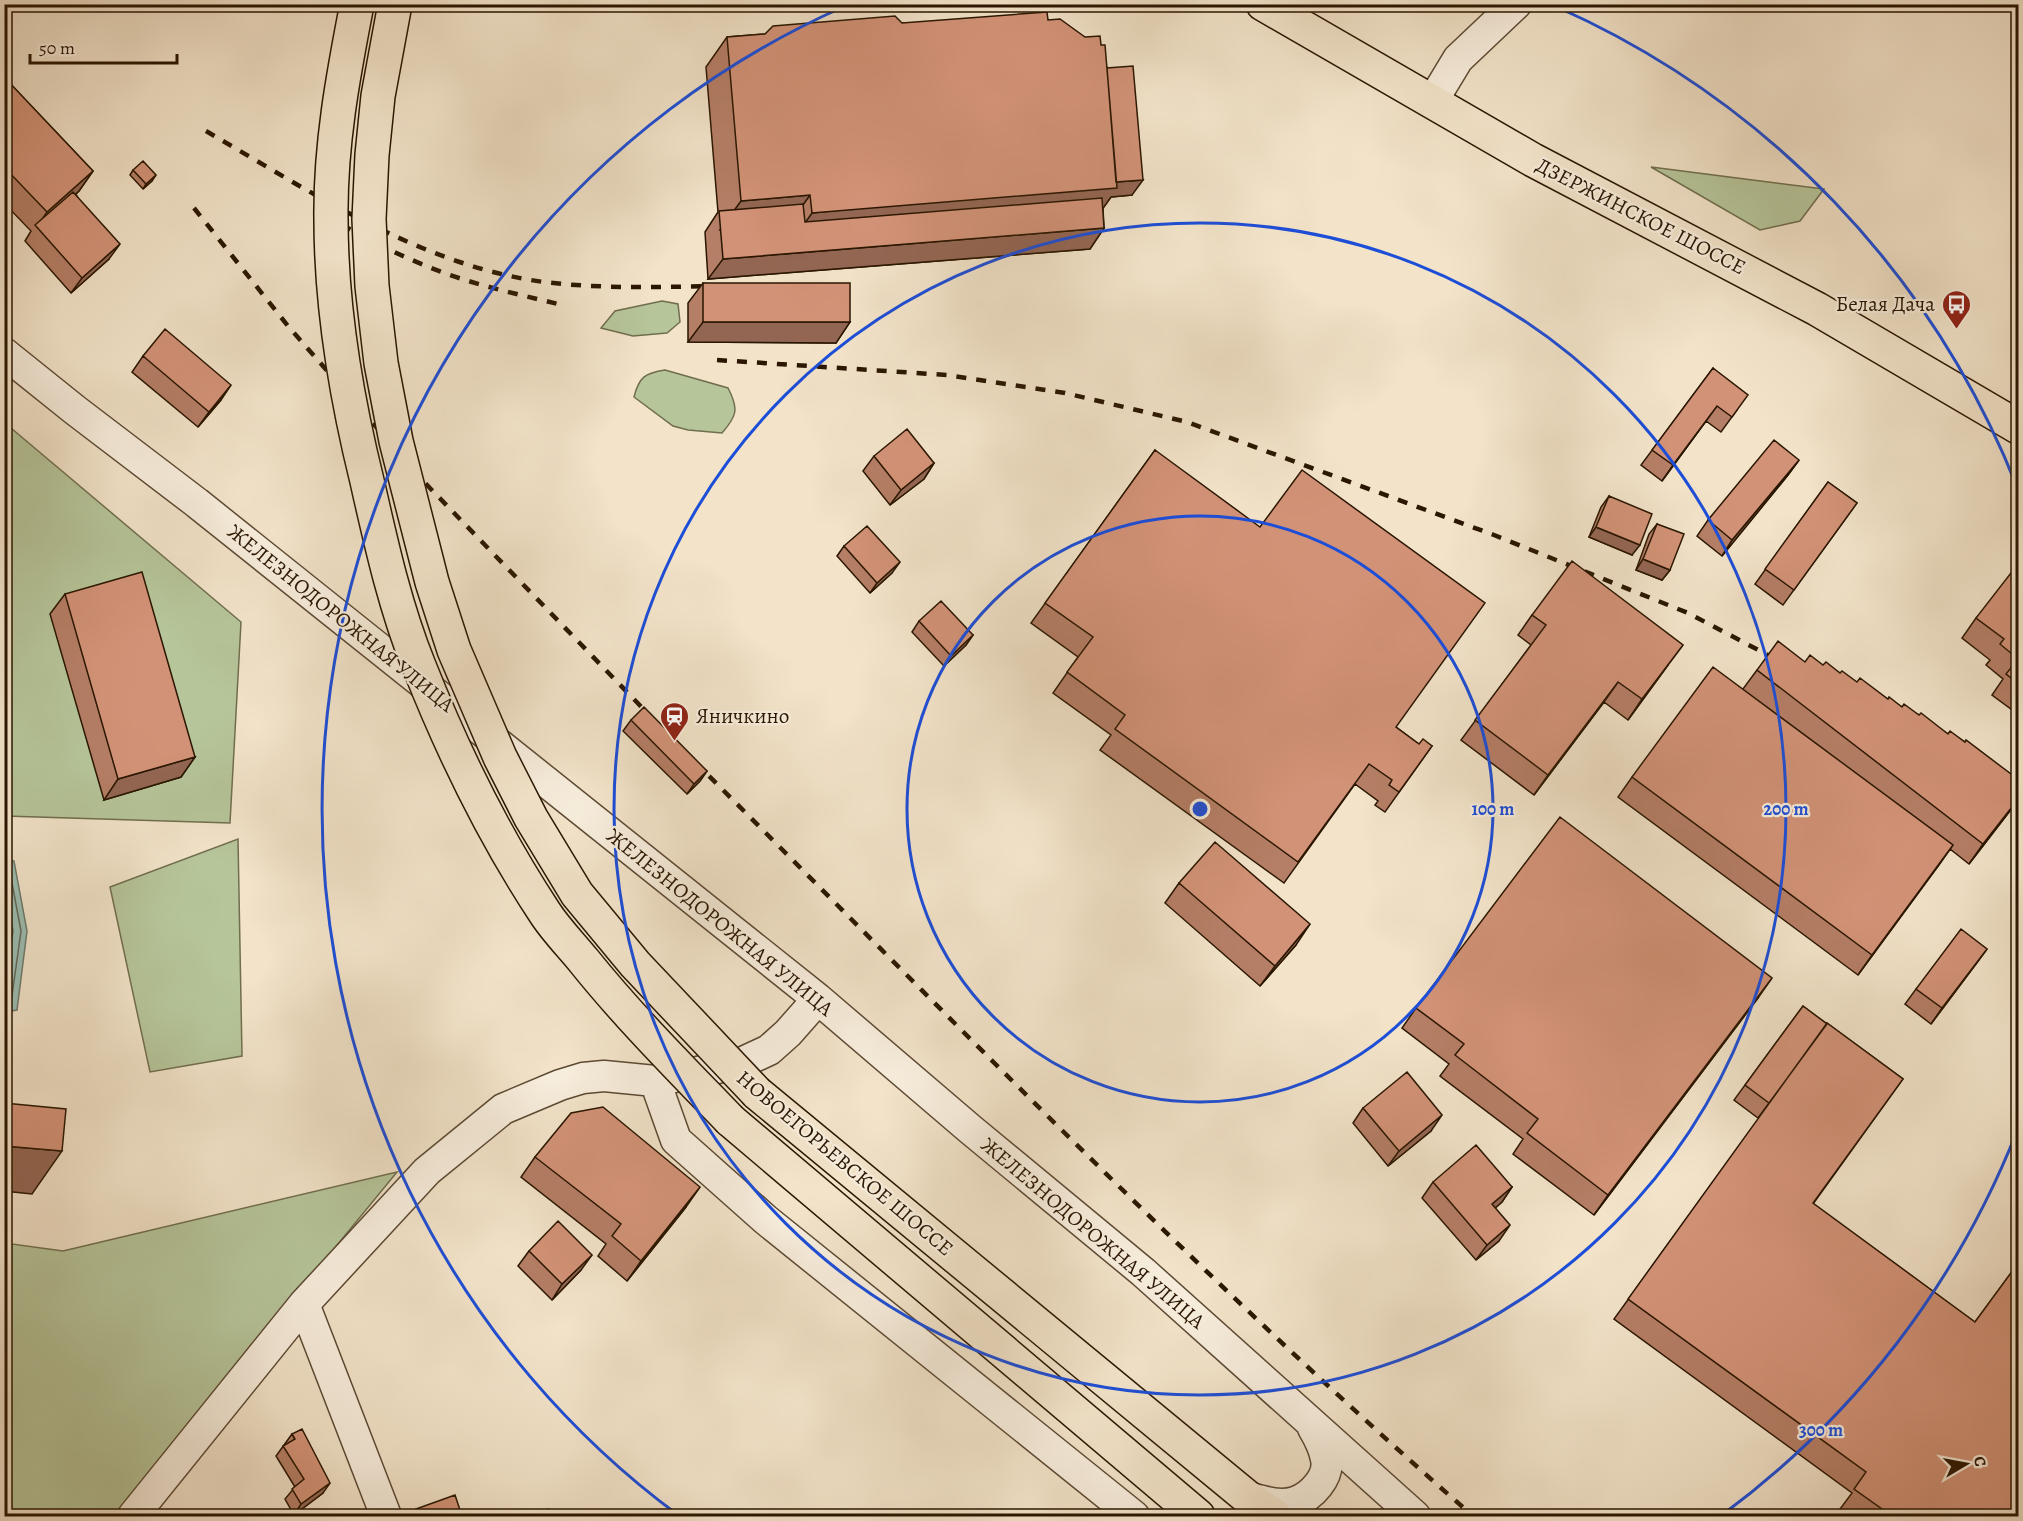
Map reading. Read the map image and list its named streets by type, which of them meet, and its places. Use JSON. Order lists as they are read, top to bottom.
{
  "streets": {
    "main road": ["ДЗЕРЖИНСКОЕ ШОССЕ", "НОВОЕГОРЬЕВСКОЕ ШОССЕ"],
    "street": ["ЖЕЛЕЗНОДОРОЖНАЯ УЛИЦА"]
  },
  "places": {
    "bus stop": ["Белая Дача"],
    "station": ["Яничкино"]
  },
  "scale_bar": "50 m",
  "north": "right",
  "rings": ["100 m", "200 m", "300 m"]
}
